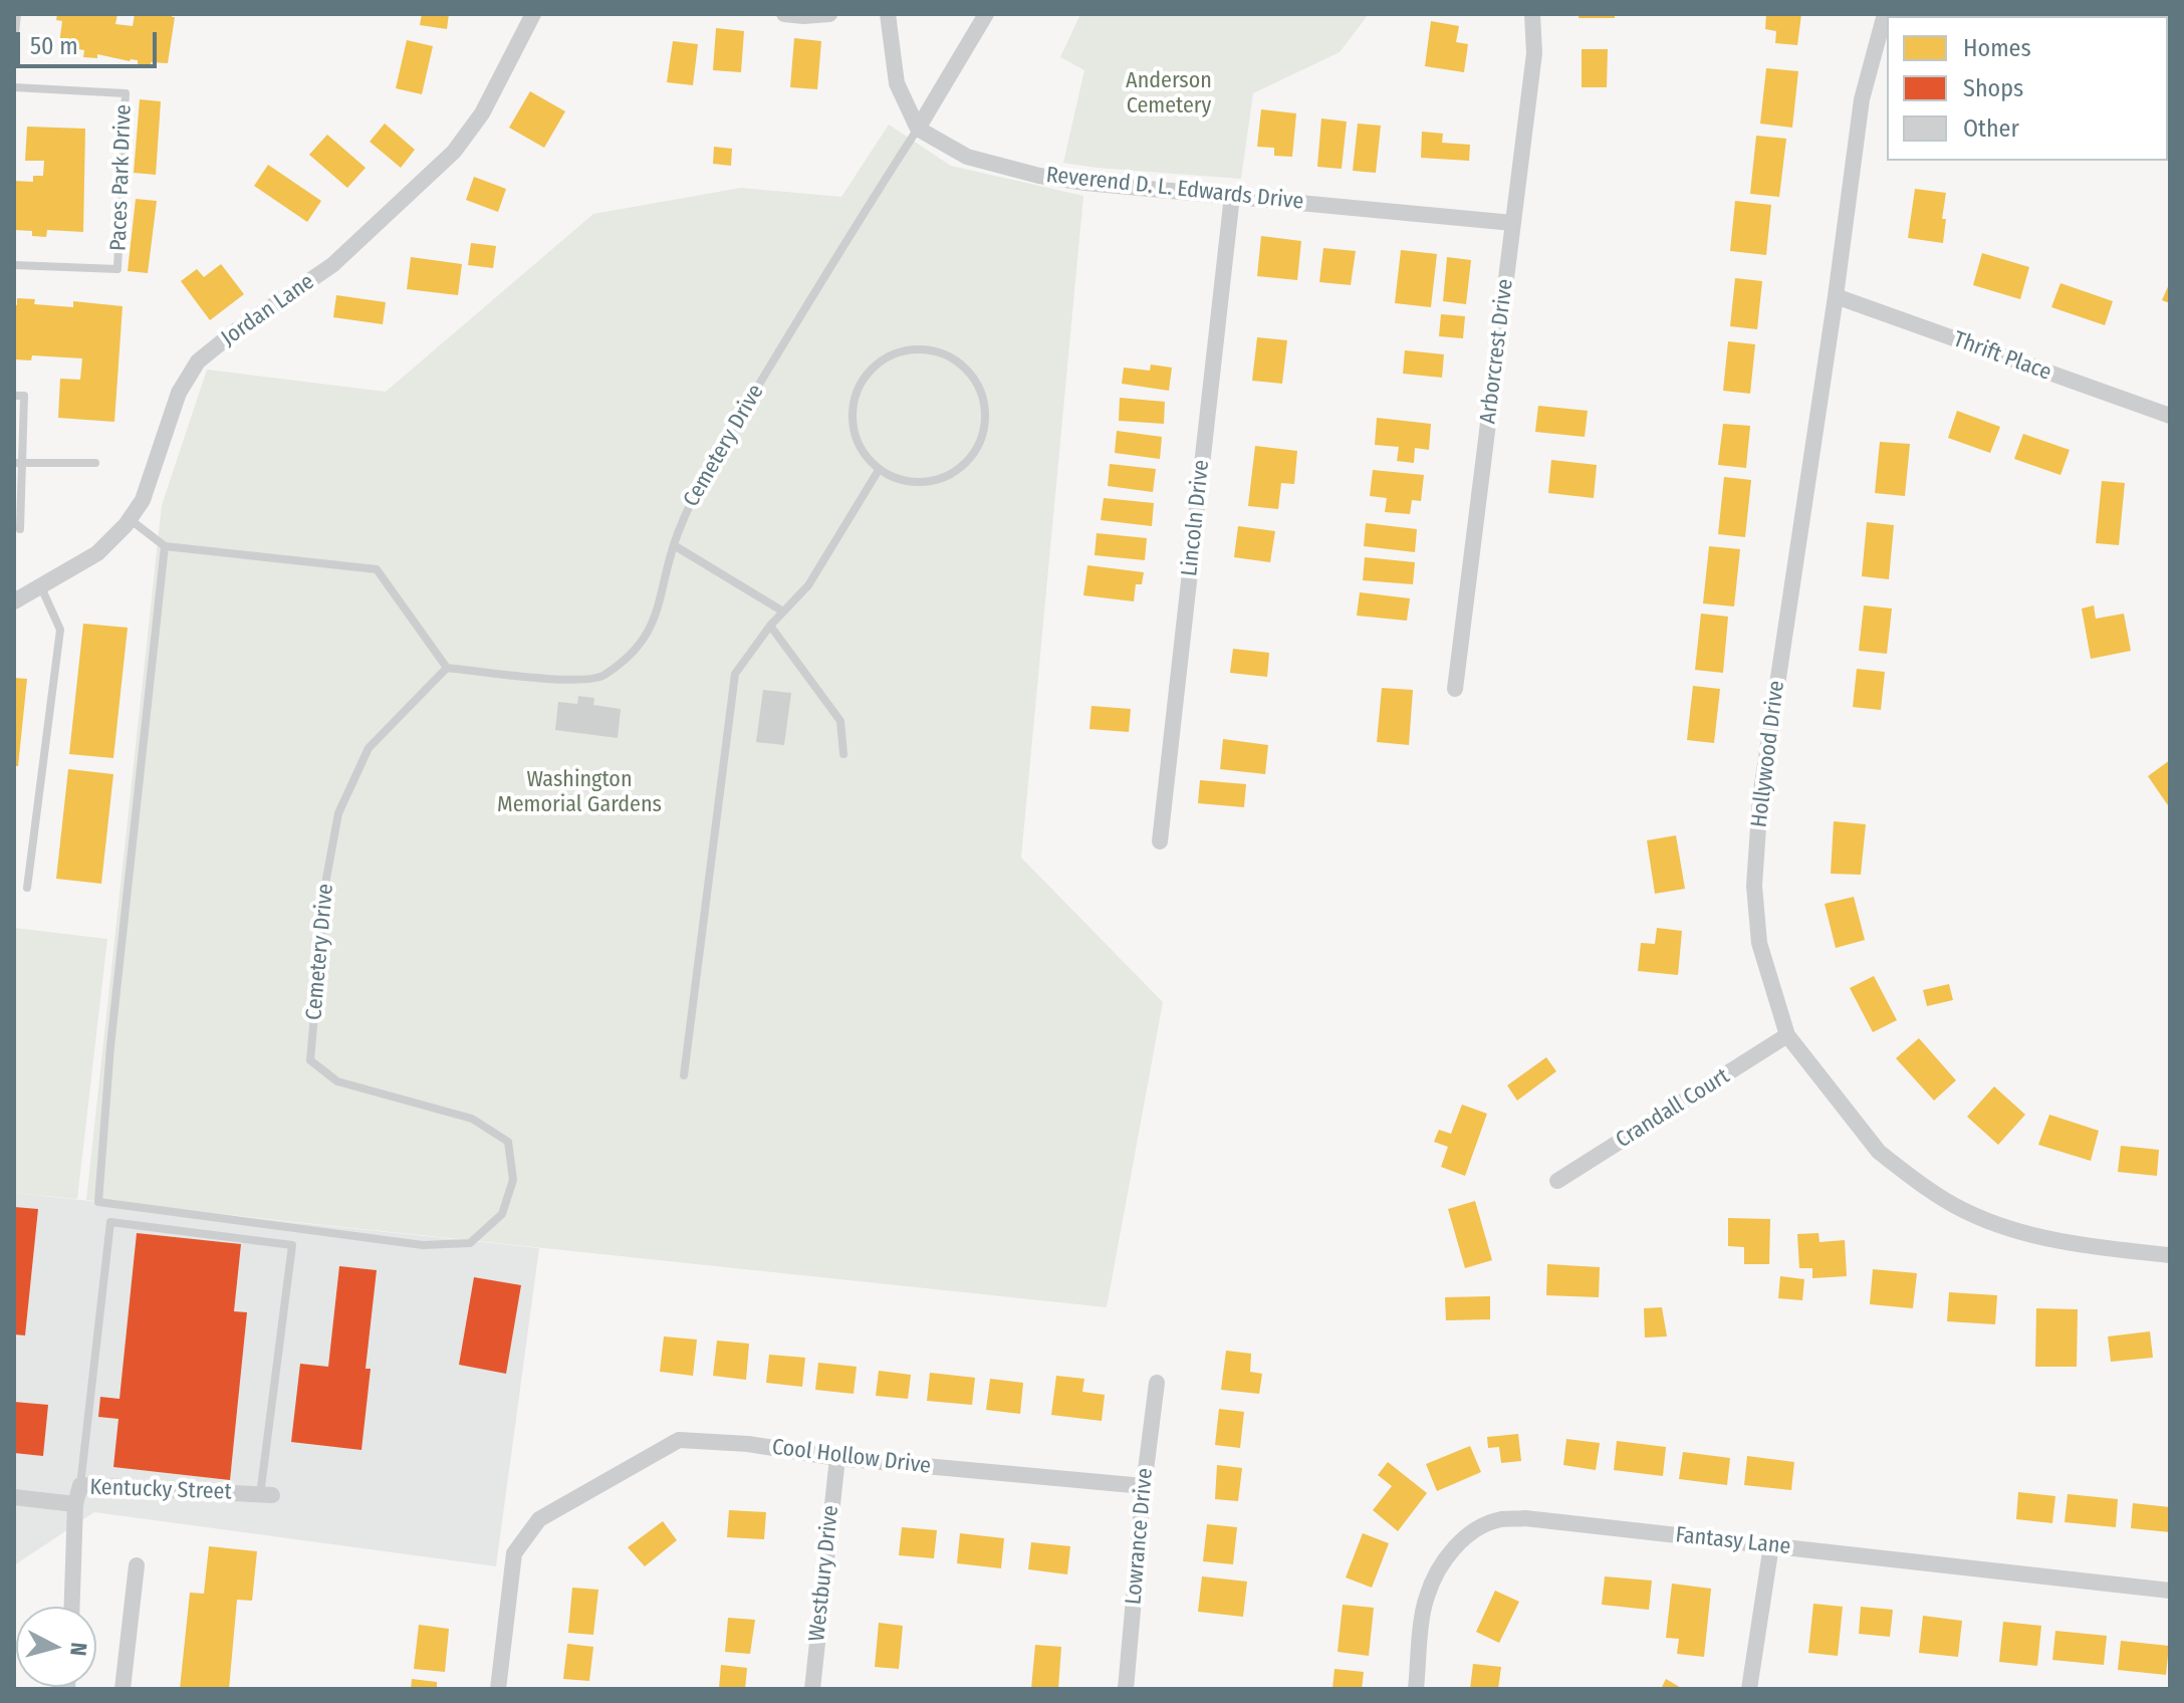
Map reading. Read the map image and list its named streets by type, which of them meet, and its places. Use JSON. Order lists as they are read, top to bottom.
{
  "streets": {
    "street": [
      "Reverend D. L. Edwards Drive",
      "Jordan Lane",
      "Arborcrest Drive",
      "Thrift Place",
      "Cemetery Drive",
      "Lincoln Drive",
      "Hollywood Drive",
      "Crandall Court",
      "Cool Hollow Drive",
      "Kentucky Street",
      "Lowrance Drive",
      "Fantasy Lane",
      "Westbury Drive"
    ],
    "lane": ["Paces Park Drive"]
  },
  "crossings": [
    ["Reverend D. L. Edwards Drive", "Arborcrest Drive"],
    ["Reverend D. L. Edwards Drive", "Cemetery Drive"],
    ["Reverend D. L. Edwards Drive", "Lincoln Drive"],
    ["Thrift Place", "Hollywood Drive"],
    ["Hollywood Drive", "Crandall Court"],
    ["Cool Hollow Drive", "Lowrance Drive"],
    ["Cool Hollow Drive", "Westbury Drive"]
  ],
  "parks": ["Anderson Cemetery", "Washington Memorial Gardens"],
  "legend": ["Homes", "Shops", "Other"],
  "scale_bar": "50 m",
  "north": "right"
}
